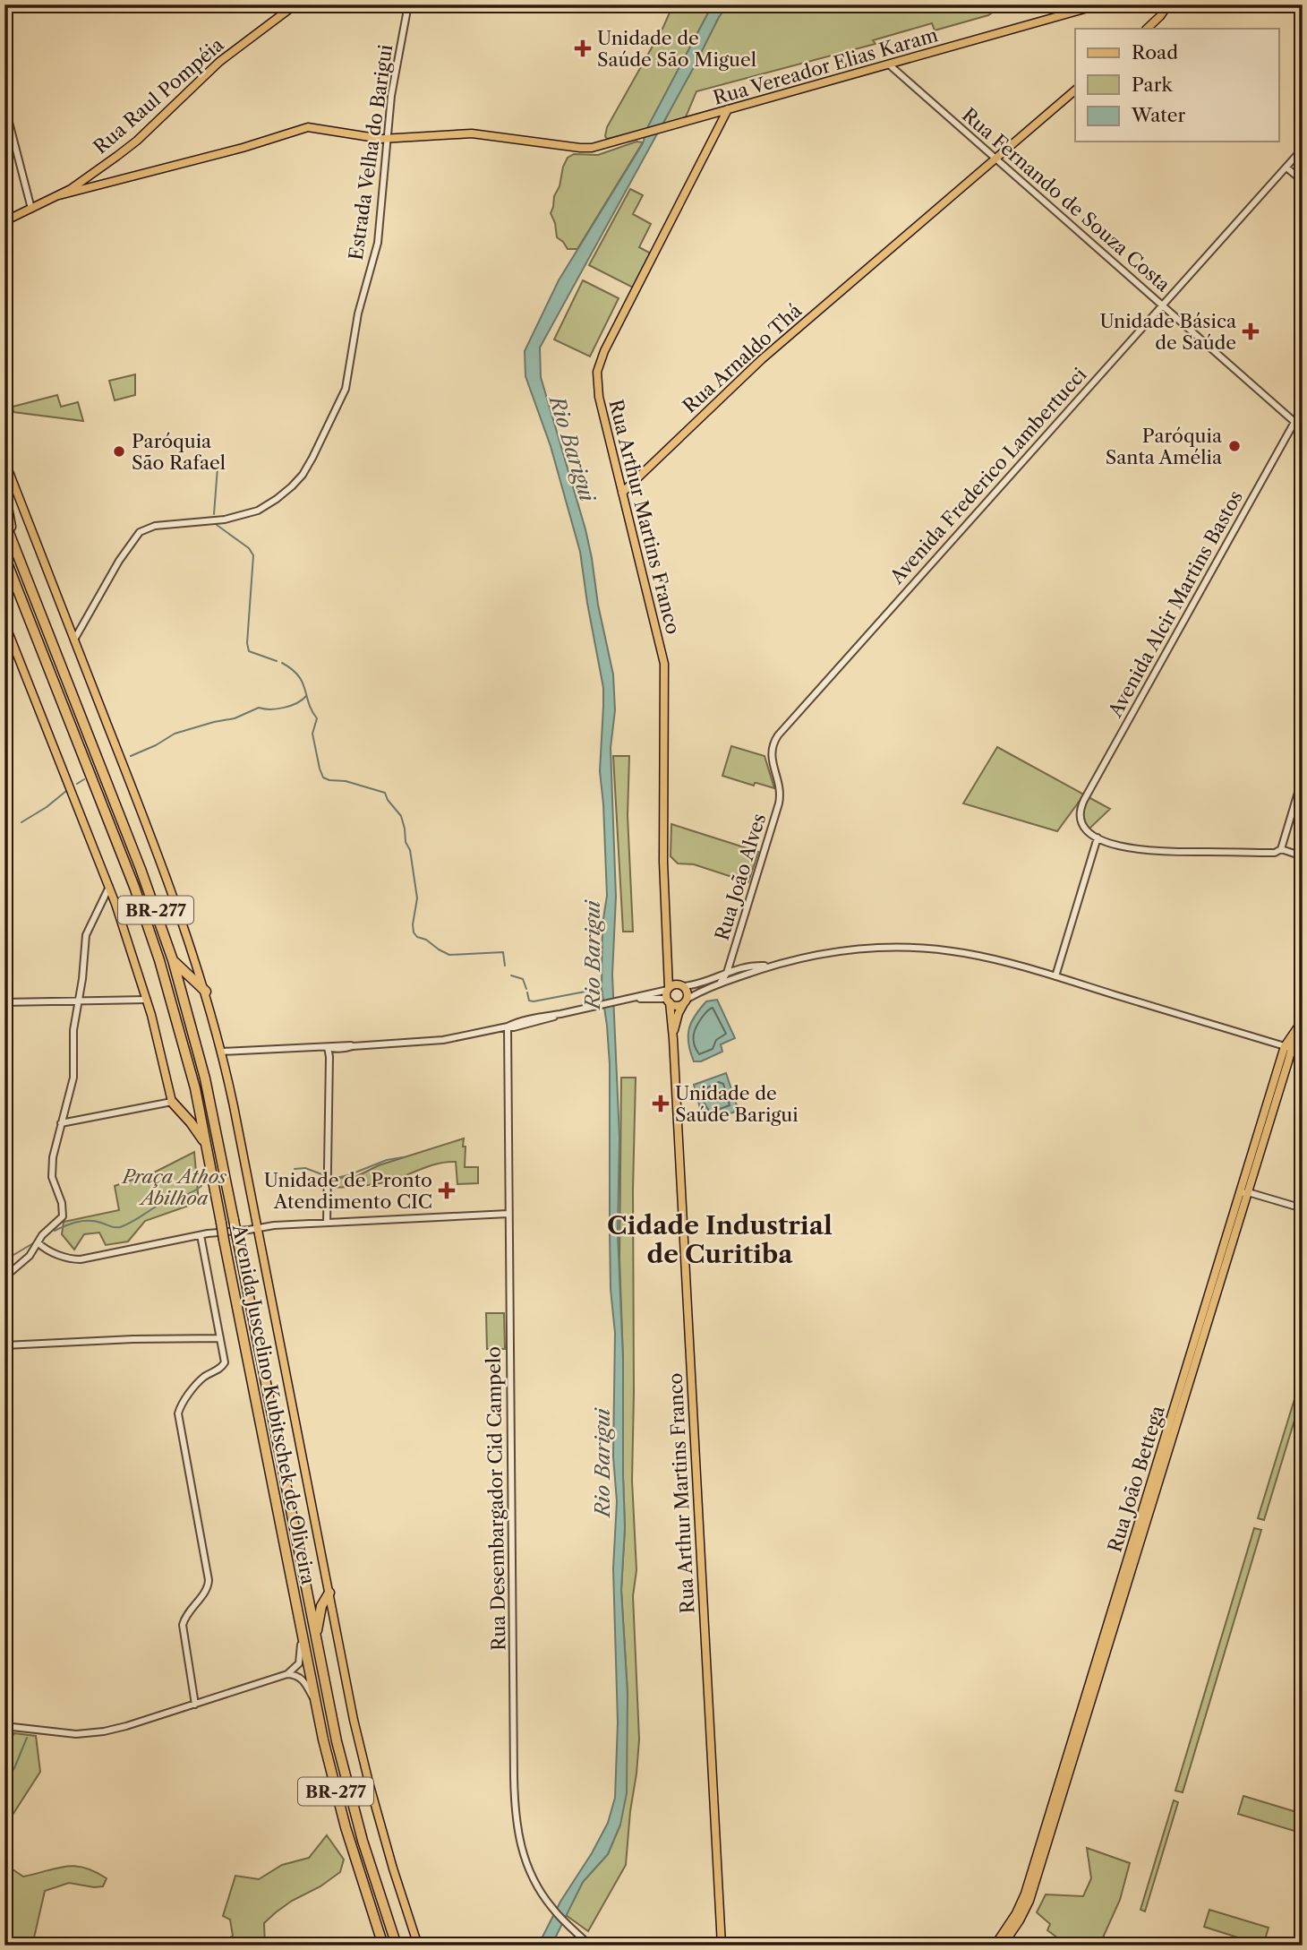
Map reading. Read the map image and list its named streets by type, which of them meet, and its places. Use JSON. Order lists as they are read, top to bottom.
{
  "streets": {
    "highway": ["BR-277", "Avenida Juscelino Kubitschek de Oliveira"],
    "main road": [
      "Rua Vereador Elias Karam",
      "Rua Raul Pompéia",
      "Rua Arnaldo Thá",
      "Rua Arthur Martins Franco",
      "Rua João Bettega"
    ],
    "street": [
      "Estrada Velha do Barigui",
      "Rua Fernando de Souza Costa",
      "Avenida Frederico Lambertucci",
      "Avenida Alcir Martins Bastos",
      "Rua João Alves",
      "Rua Desembargador Cid Campelo"
    ]
  },
  "crossings": [
    ["Rua Vereador Elias Karam", "Rua Raul Pompéia"],
    ["Rua Vereador Elias Karam", "Estrada Velha do Barigui"],
    ["Rua Vereador Elias Karam", "Rua Fernando de Souza Costa"],
    ["Rua Vereador Elias Karam", "Rua Arthur Martins Franco"],
    ["Rua Fernando de Souza Costa", "Rua Arnaldo Thá"],
    ["Rua Fernando de Souza Costa", "Avenida Frederico Lambertucci"],
    ["Rua Fernando de Souza Costa", "Avenida Alcir Martins Bastos"],
    ["Rua Arnaldo Thá", "Rua Arthur Martins Franco"],
    ["Avenida Frederico Lambertucci", "Rua João Alves"],
    ["BR-277", "Avenida Juscelino Kubitschek de Oliveira"]
  ],
  "districts": ["Cidade Industrial de Curitiba"],
  "water": ["Rio Barigui"],
  "parks": ["Praça Athos Abilhoa"],
  "places": {
    "health": [
      "Unidade de Saúde São Miguel",
      "Unidade Básica de Saúde",
      "Unidade de Saúde Barigui",
      "Unidade de Pronto Atendimento CIC"
    ],
    "other": ["Paróquia Santa Amélia", "Paróquia São Rafael"]
  },
  "legend": ["Road", "Park", "Water"]
}
